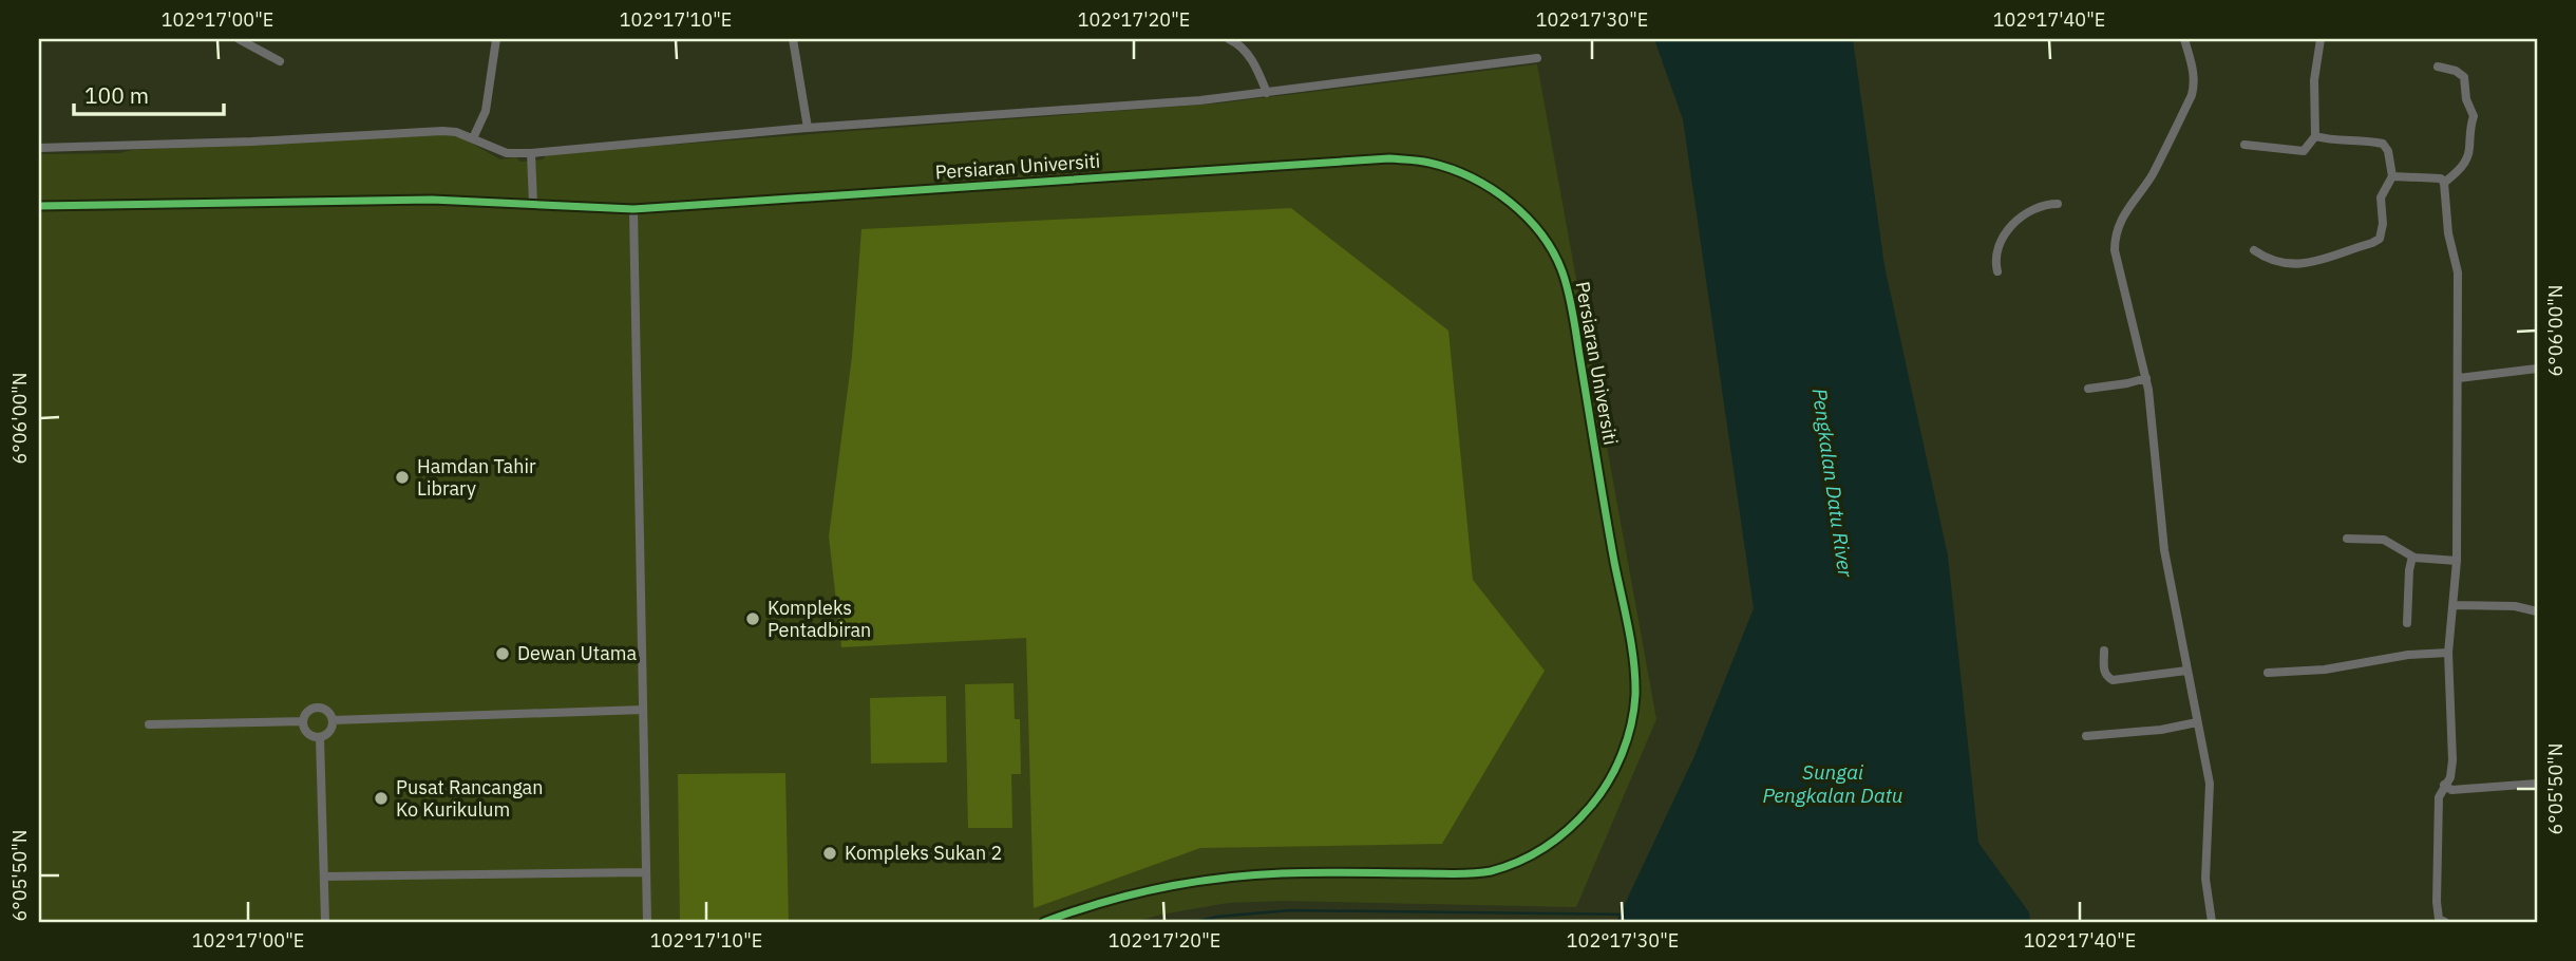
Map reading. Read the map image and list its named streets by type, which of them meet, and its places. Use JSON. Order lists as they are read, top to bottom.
{
  "streets": {
    "street": ["Persiaran Universiti"]
  },
  "water": ["Pengkalan Datu River", "Sungai Pengkalan Datu"],
  "places": [
    "Hamdan Tahir Library",
    "Kompleks Pentadbiran",
    "Dewan Utama",
    "Pusat Rancangan Ko Kurikulum",
    "Kompleks Sukan 2"
  ],
  "scale_bar": "100 m",
  "coordinates": [
    "102°17'00\"E",
    "102°17'10\"E",
    "102°17'20\"E",
    "102°17'30\"E",
    "102°17'40\"E",
    "6°06'00\"N",
    "6°05'50\"N"
  ]
}
